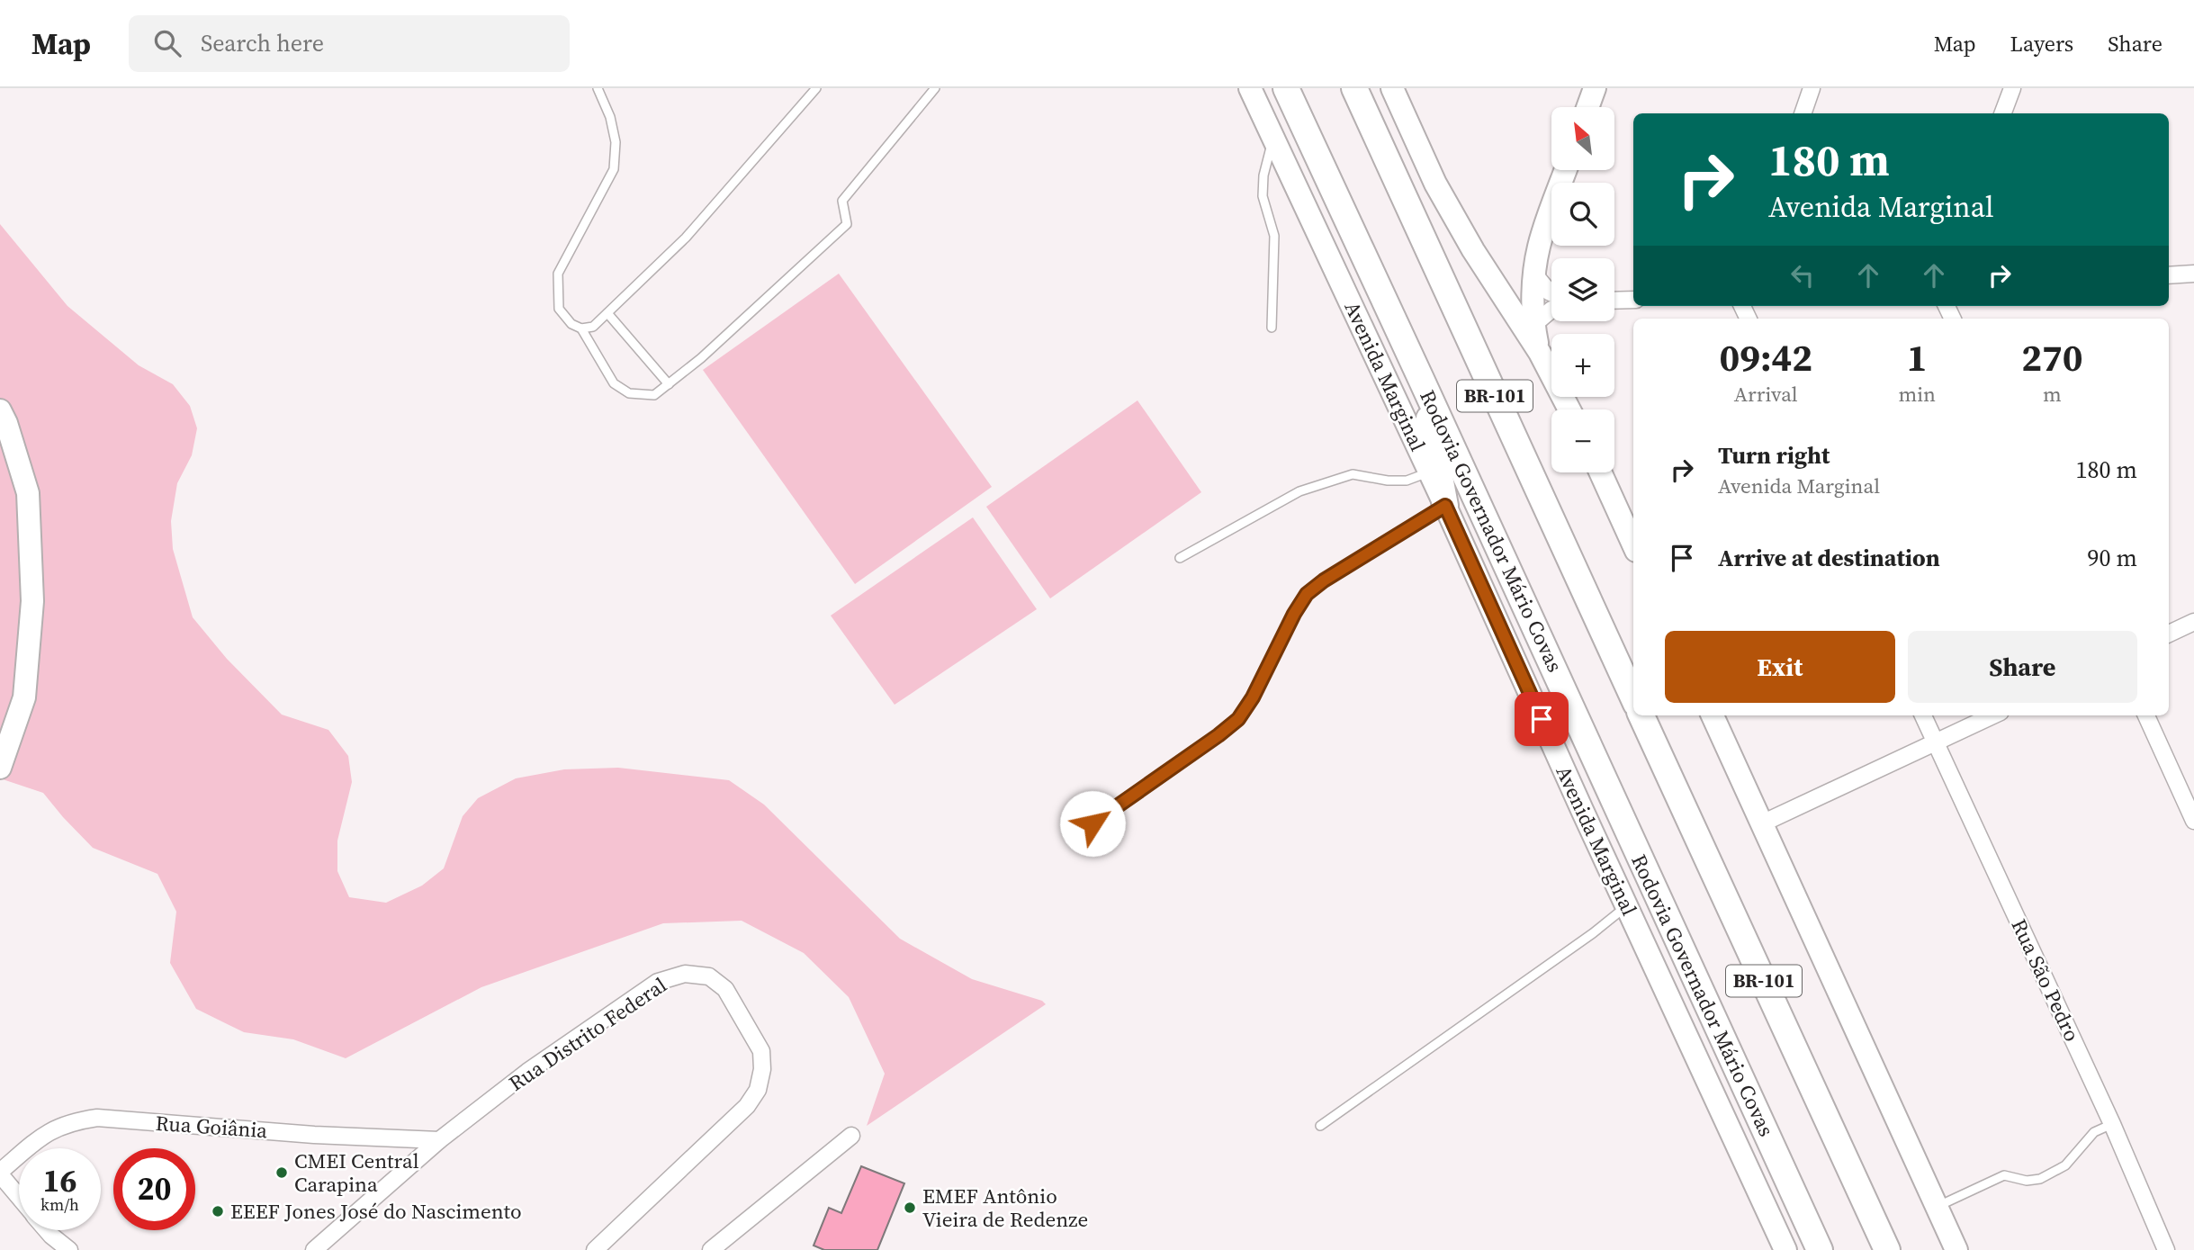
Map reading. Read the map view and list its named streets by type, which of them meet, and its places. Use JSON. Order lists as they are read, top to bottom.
{
  "streets": {
    "main road": ["BR-101", "Rodovia Governador Mário Covas"],
    "street": [
      "Avenida Marginal",
      "Rua São Pedro",
      "Rua Distrito Federal",
      "Rua Goiânia"
    ]
  },
  "crossings": [
    ["Rua Distrito Federal", "Rua Goiânia"]
  ],
  "places": ["CMEI Central Carapina", "EMEF Antônio Vieira de Redenze", "EEEF Jones José do Nascimento"],
  "north": "top left",
  "page": {
    "header": "Map",
    "search": "Search here",
    "nav": ["Map", "Layers", "Share"],
    "map_buttons": ["+", "−"],
    "turn": ["180 m", "Avenida Marginal"],
    "eta": [
      "09:42",
      "Arrival",
      "1",
      "min",
      "270",
      "m"
    ],
    "list": [
      {
        "name": "Turn right",
        "note": "Avenida Marginal",
        "value": "180 m"
      },
      {
        "name": "Arrive at destination",
        "value": "90 m"
      }
    ],
    "buttons": ["Exit", "Share"],
    "speed": "16 km/h",
    "limit": "20"
  }
}
